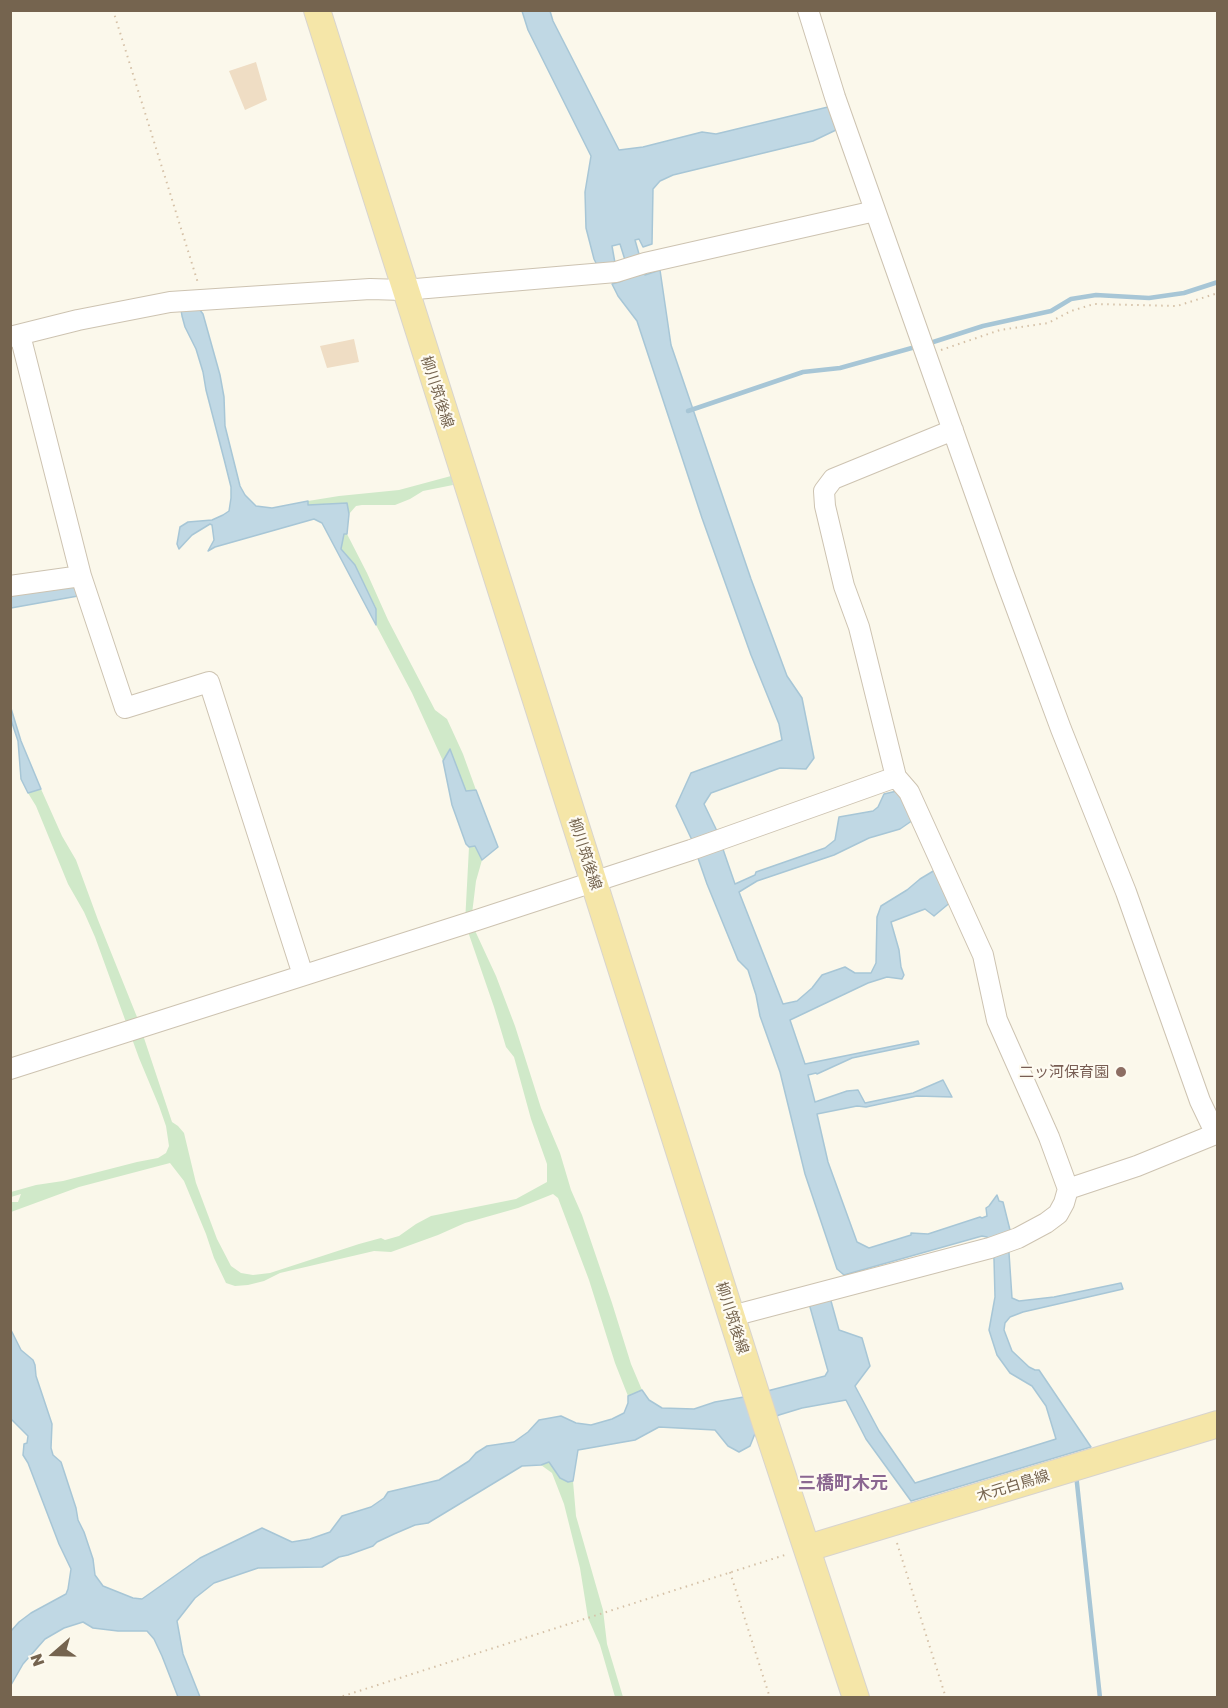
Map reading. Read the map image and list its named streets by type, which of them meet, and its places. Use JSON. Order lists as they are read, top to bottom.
{
  "streets": {
    "main road": ["柳川筑後線", "木元白鳥線"]
  },
  "crossings": [
    ["柳川筑後線", "木元白鳥線"]
  ],
  "districts": ["三橋町木元"],
  "places": ["二ッ河保育園"],
  "north": "left"
}
